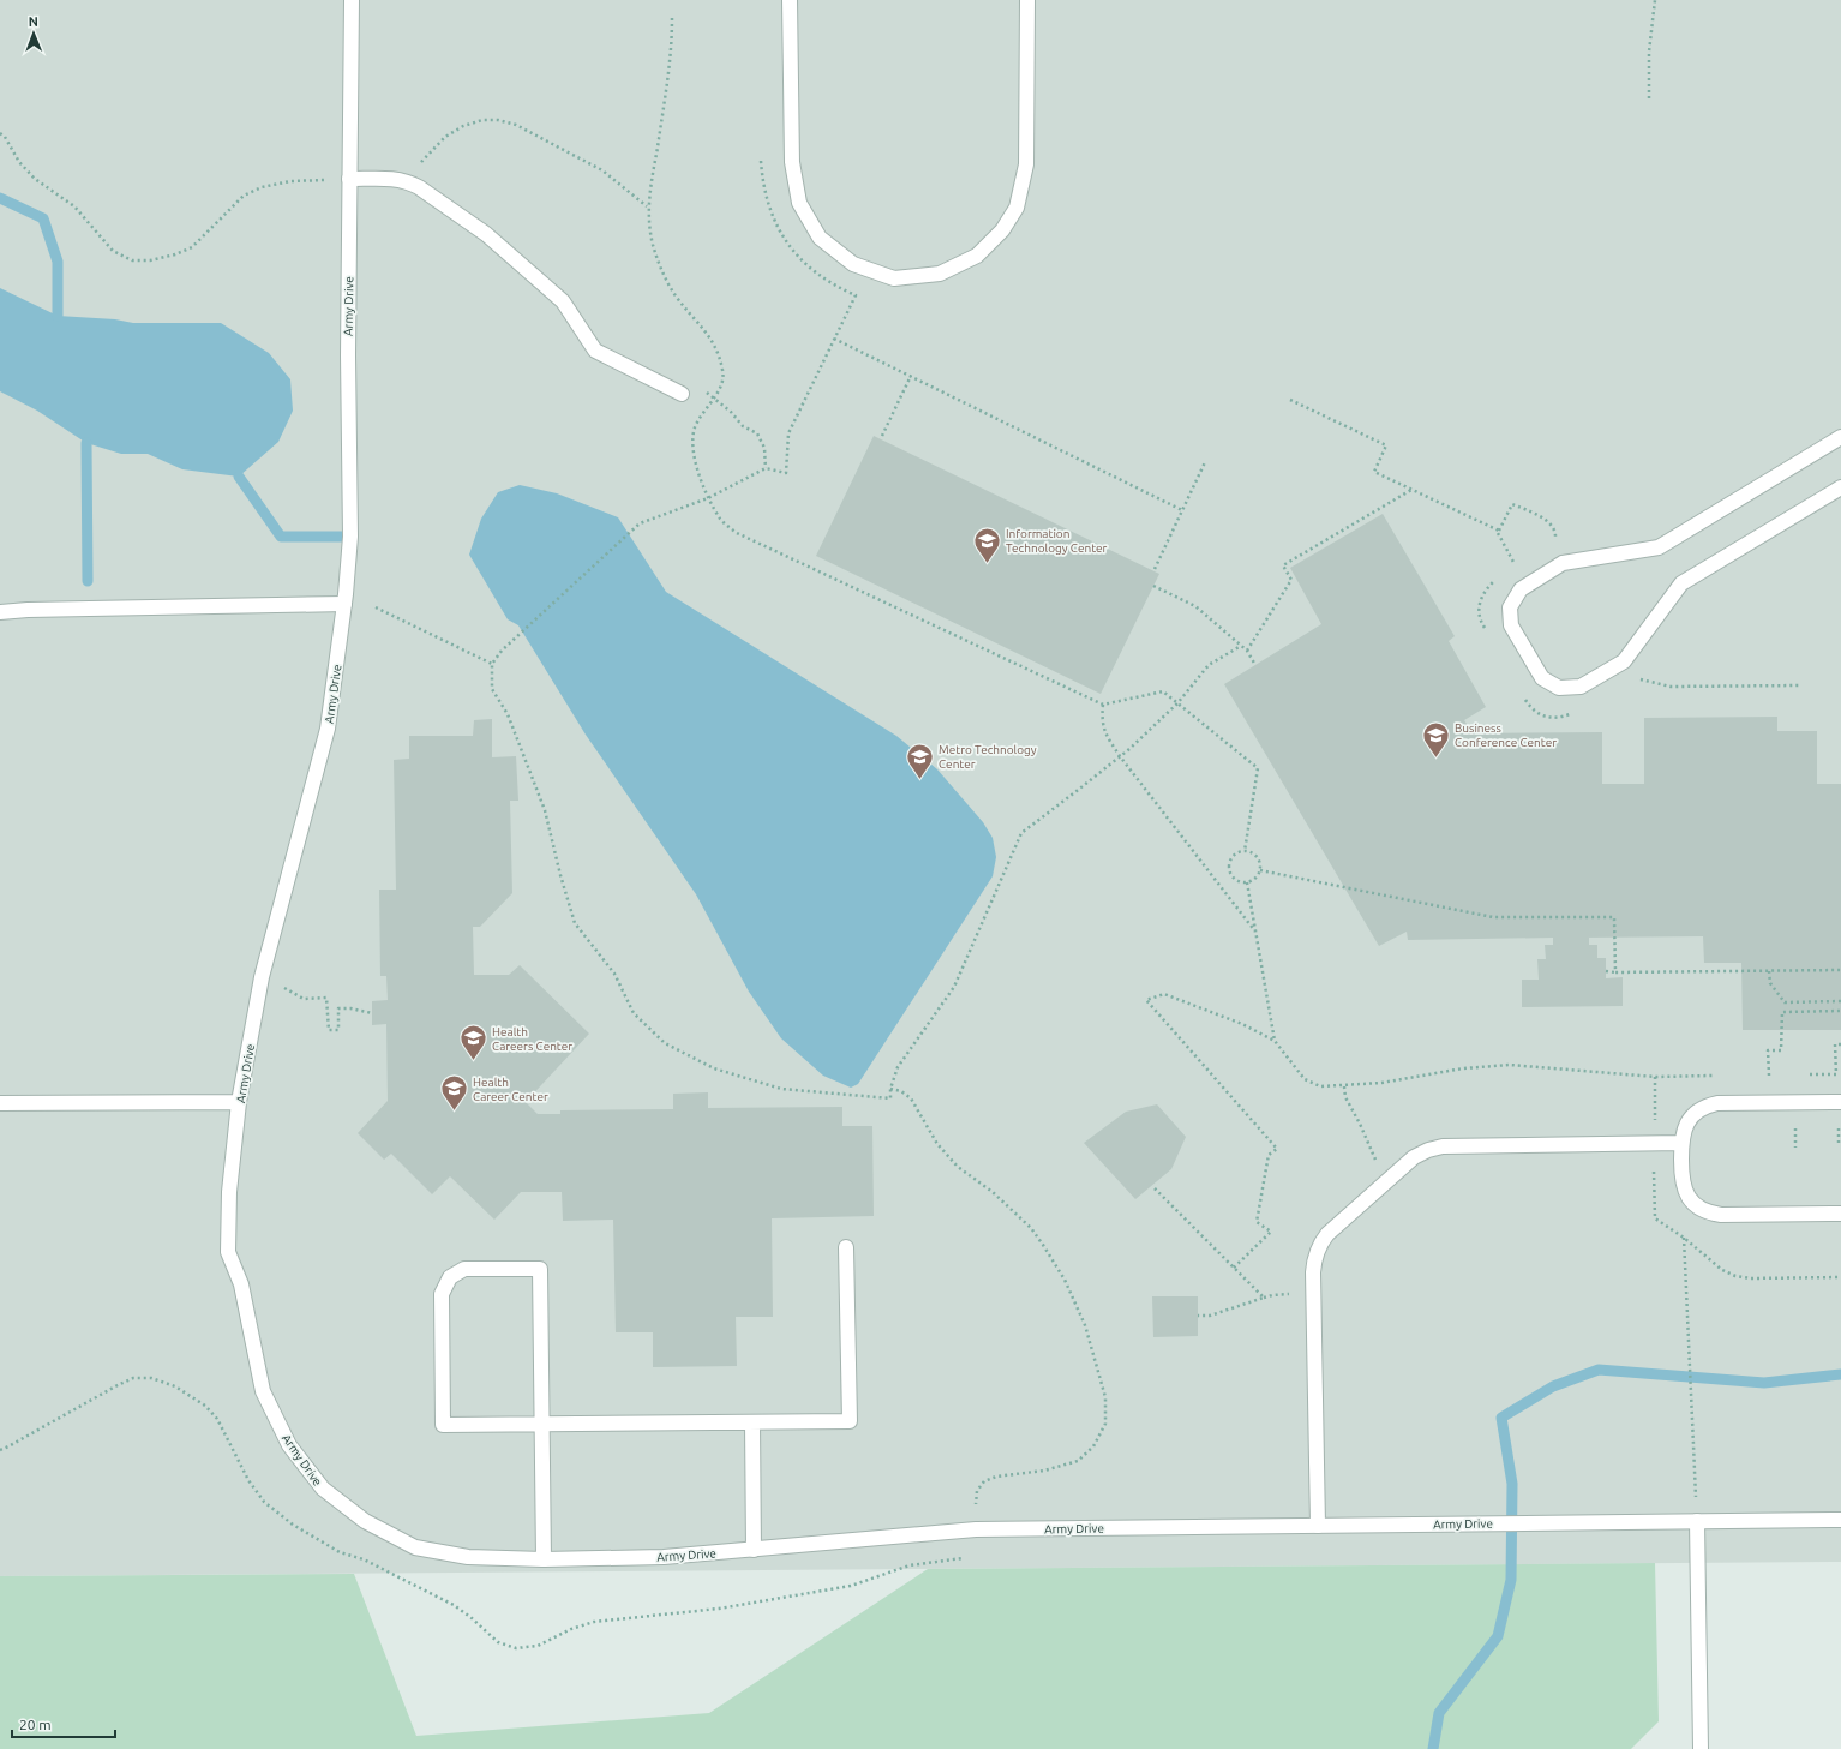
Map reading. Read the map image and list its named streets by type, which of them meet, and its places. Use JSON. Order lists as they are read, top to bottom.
{
  "streets": {
    "street": ["Army Drive"]
  },
  "places": {
    "school or university": [
      "Information Technology Center",
      "Business Conference Center",
      "Metro Technology Center",
      "Health Careers Center",
      "Health Career Center"
    ]
  },
  "scale_bar": "20 m",
  "north": "top"
}
